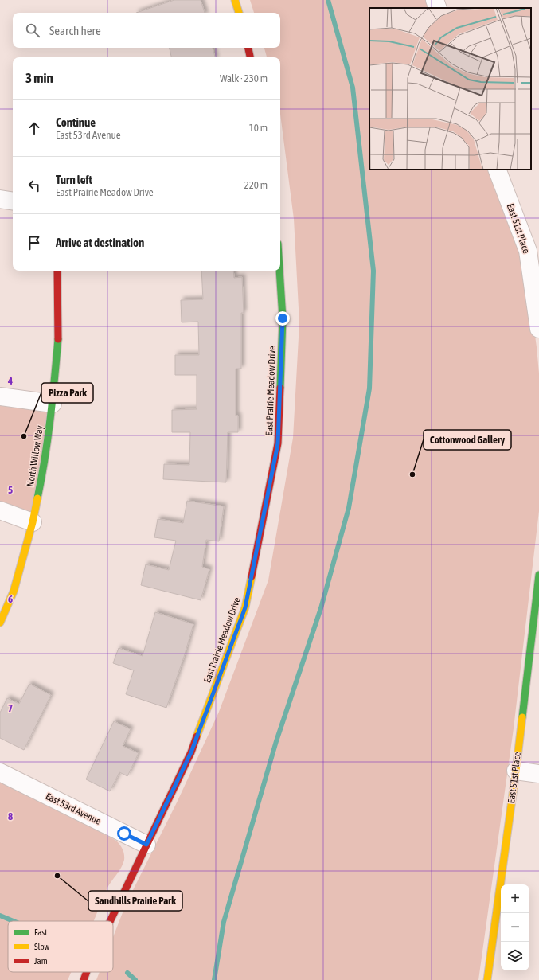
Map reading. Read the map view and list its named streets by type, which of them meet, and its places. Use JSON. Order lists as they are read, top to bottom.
{
  "streets": {
    "street": [
      "East 51st Place",
      "East Prairie Meadow Drive",
      "North Willow Way",
      "East 53rd Avenue"
    ]
  },
  "crossings": [
    ["East Prairie Meadow Drive", "East 53rd Avenue"]
  ],
  "places": ["Pizza Park", "Cottonwood Gallery", "Sandhills Prairie Park"],
  "legend": ["Fast", "Slow", "Jam"],
  "page": {
    "search": "Search here",
    "heading": ["3 min", "Walk · 230 m"],
    "list": [
      ["Continue", "East 53rd Avenue", "10 m"],
      ["Turn left", "East Prairie Meadow Drive", "220 m"],
      "Arrive at destination"
    ],
    "map_buttons": ["+", "−"]
  },
  "grid": {
    "rows": [
      "4",
      "5",
      "6",
      "7",
      "8"
    ]
  }
}
